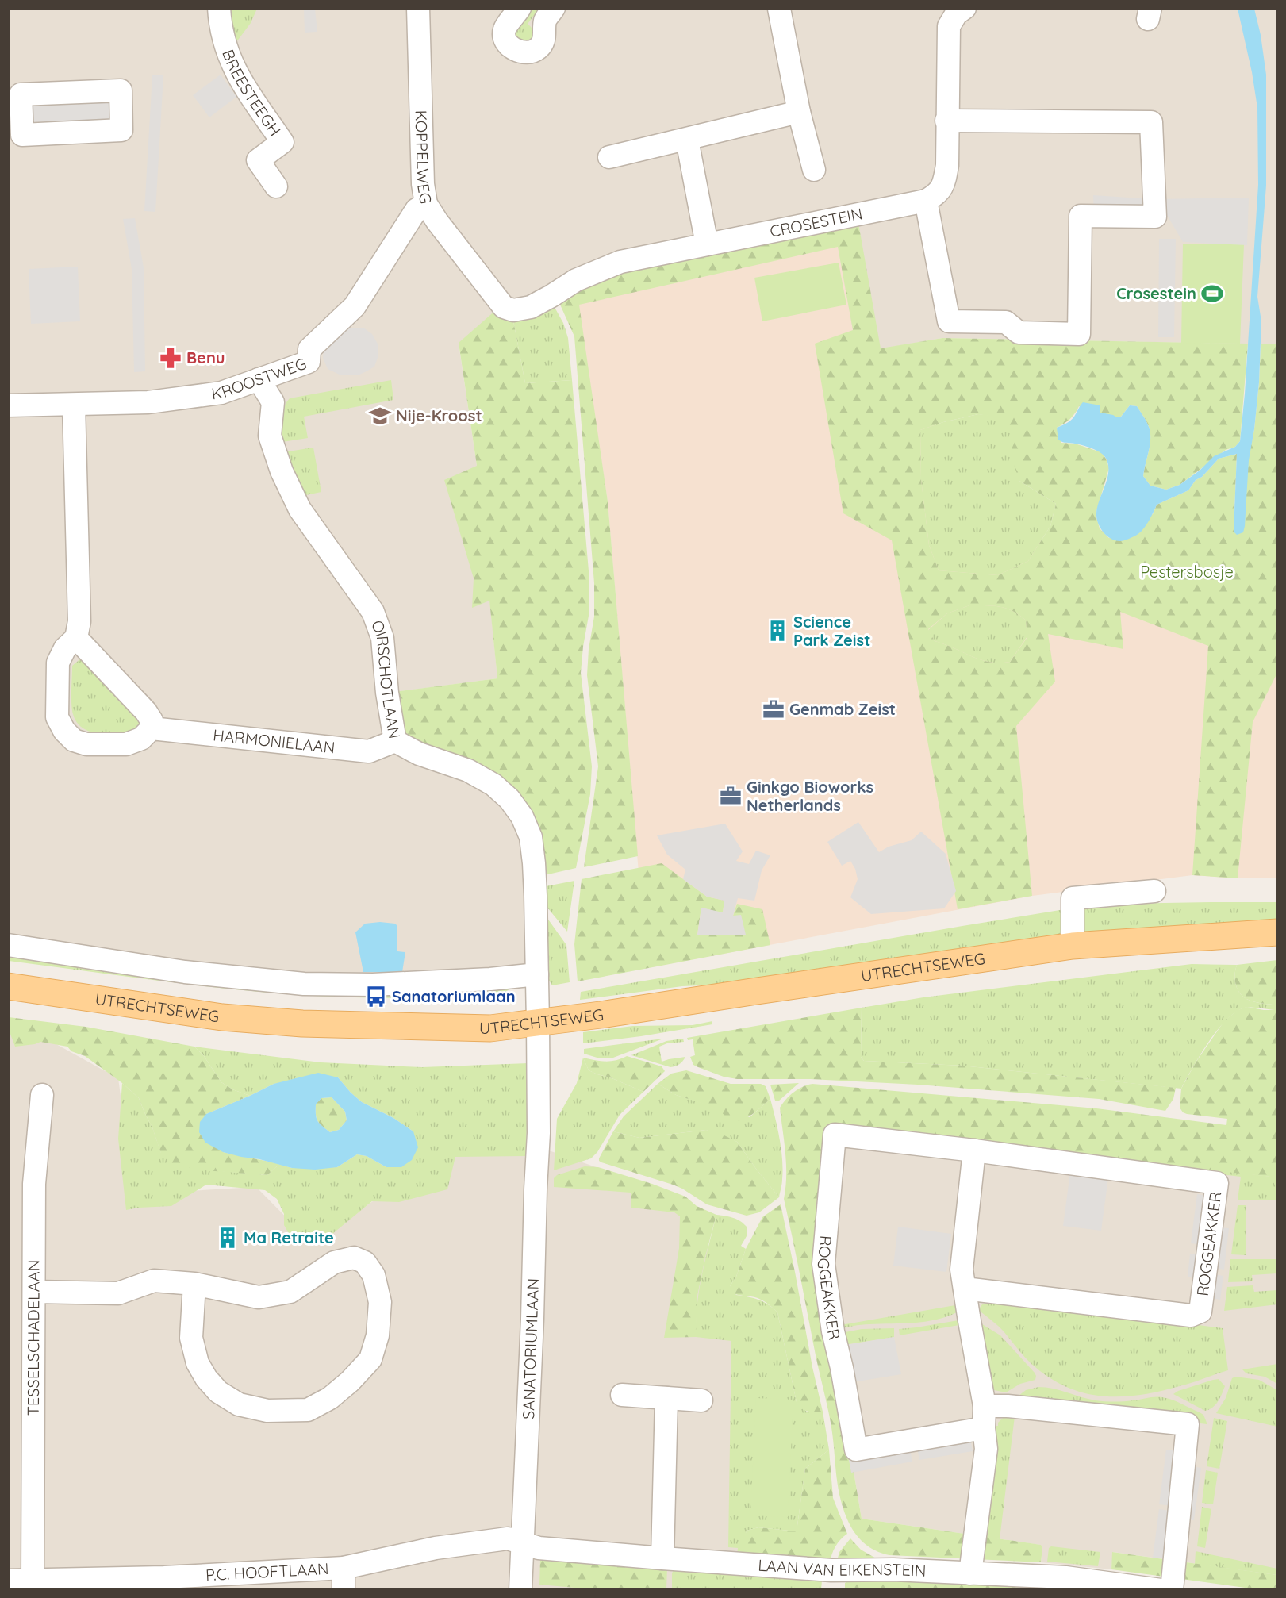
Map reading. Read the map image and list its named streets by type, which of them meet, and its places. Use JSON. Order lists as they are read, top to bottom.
{
  "streets": {
    "main road": ["UTRECHTSEWEG"],
    "street": [
      "BREESTEEGH",
      "KOPPELWEG",
      "CROSESTEIN",
      "KROOSTWEG",
      "OIRSCHOTLAAN",
      "HARMONIELAAN",
      "ROGGEAKKER",
      "TESSELSCHADELAAN",
      "SANATORIUMLAAN",
      "LAAN VAN EIKENSTEIN",
      "P.C. HOOFTLAAN"
    ]
  },
  "crossings": [
    ["KOPPELWEG", "CROSESTEIN"],
    ["KOPPELWEG", "KROOSTWEG"],
    ["KROOSTWEG", "OIRSCHOTLAAN"],
    ["OIRSCHOTLAAN", "HARMONIELAAN"],
    ["OIRSCHOTLAAN", "UTRECHTSEWEG"],
    ["OIRSCHOTLAAN", "SANATORIUMLAAN"],
    ["UTRECHTSEWEG", "SANATORIUMLAAN"],
    ["TESSELSCHADELAAN", "P.C. HOOFTLAAN"],
    ["SANATORIUMLAAN", "LAAN VAN EIKENSTEIN"],
    ["SANATORIUMLAAN", "P.C. HOOFTLAAN"],
    ["LAAN VAN EIKENSTEIN", "P.C. HOOFTLAAN"]
  ],
  "parks": ["Pestersbosje"],
  "places": {
    "sports": ["Crosestein"],
    "pharmacy": ["Benu"],
    "school or university": ["Nije-Kroost"],
    "building": ["Science Park Zeist", "Ma Retraite"],
    "office": ["Genmab Zeist", "Ginkgo Bioworks Netherlands"],
    "bus stop": ["Sanatoriumlaan"]
  }
}
